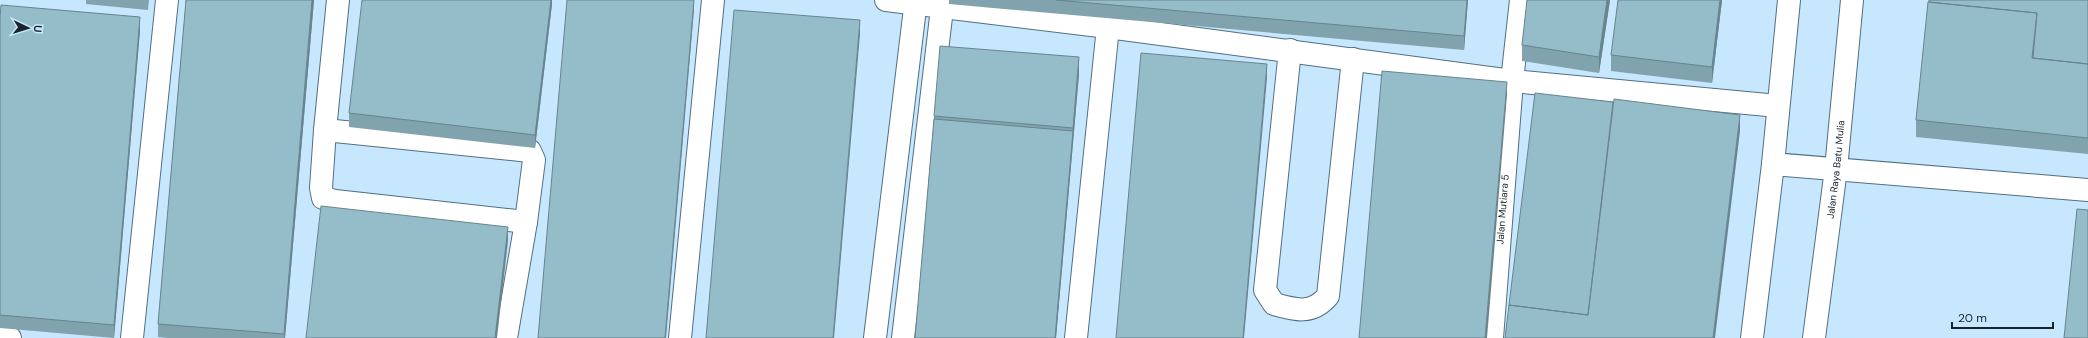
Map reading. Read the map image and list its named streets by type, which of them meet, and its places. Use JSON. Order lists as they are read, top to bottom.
{
  "streets": {
    "street": ["Jalan Raya Batu Mulia", "Jalan Mutiara 5"]
  },
  "scale_bar": "20 m",
  "north": "right"
}
